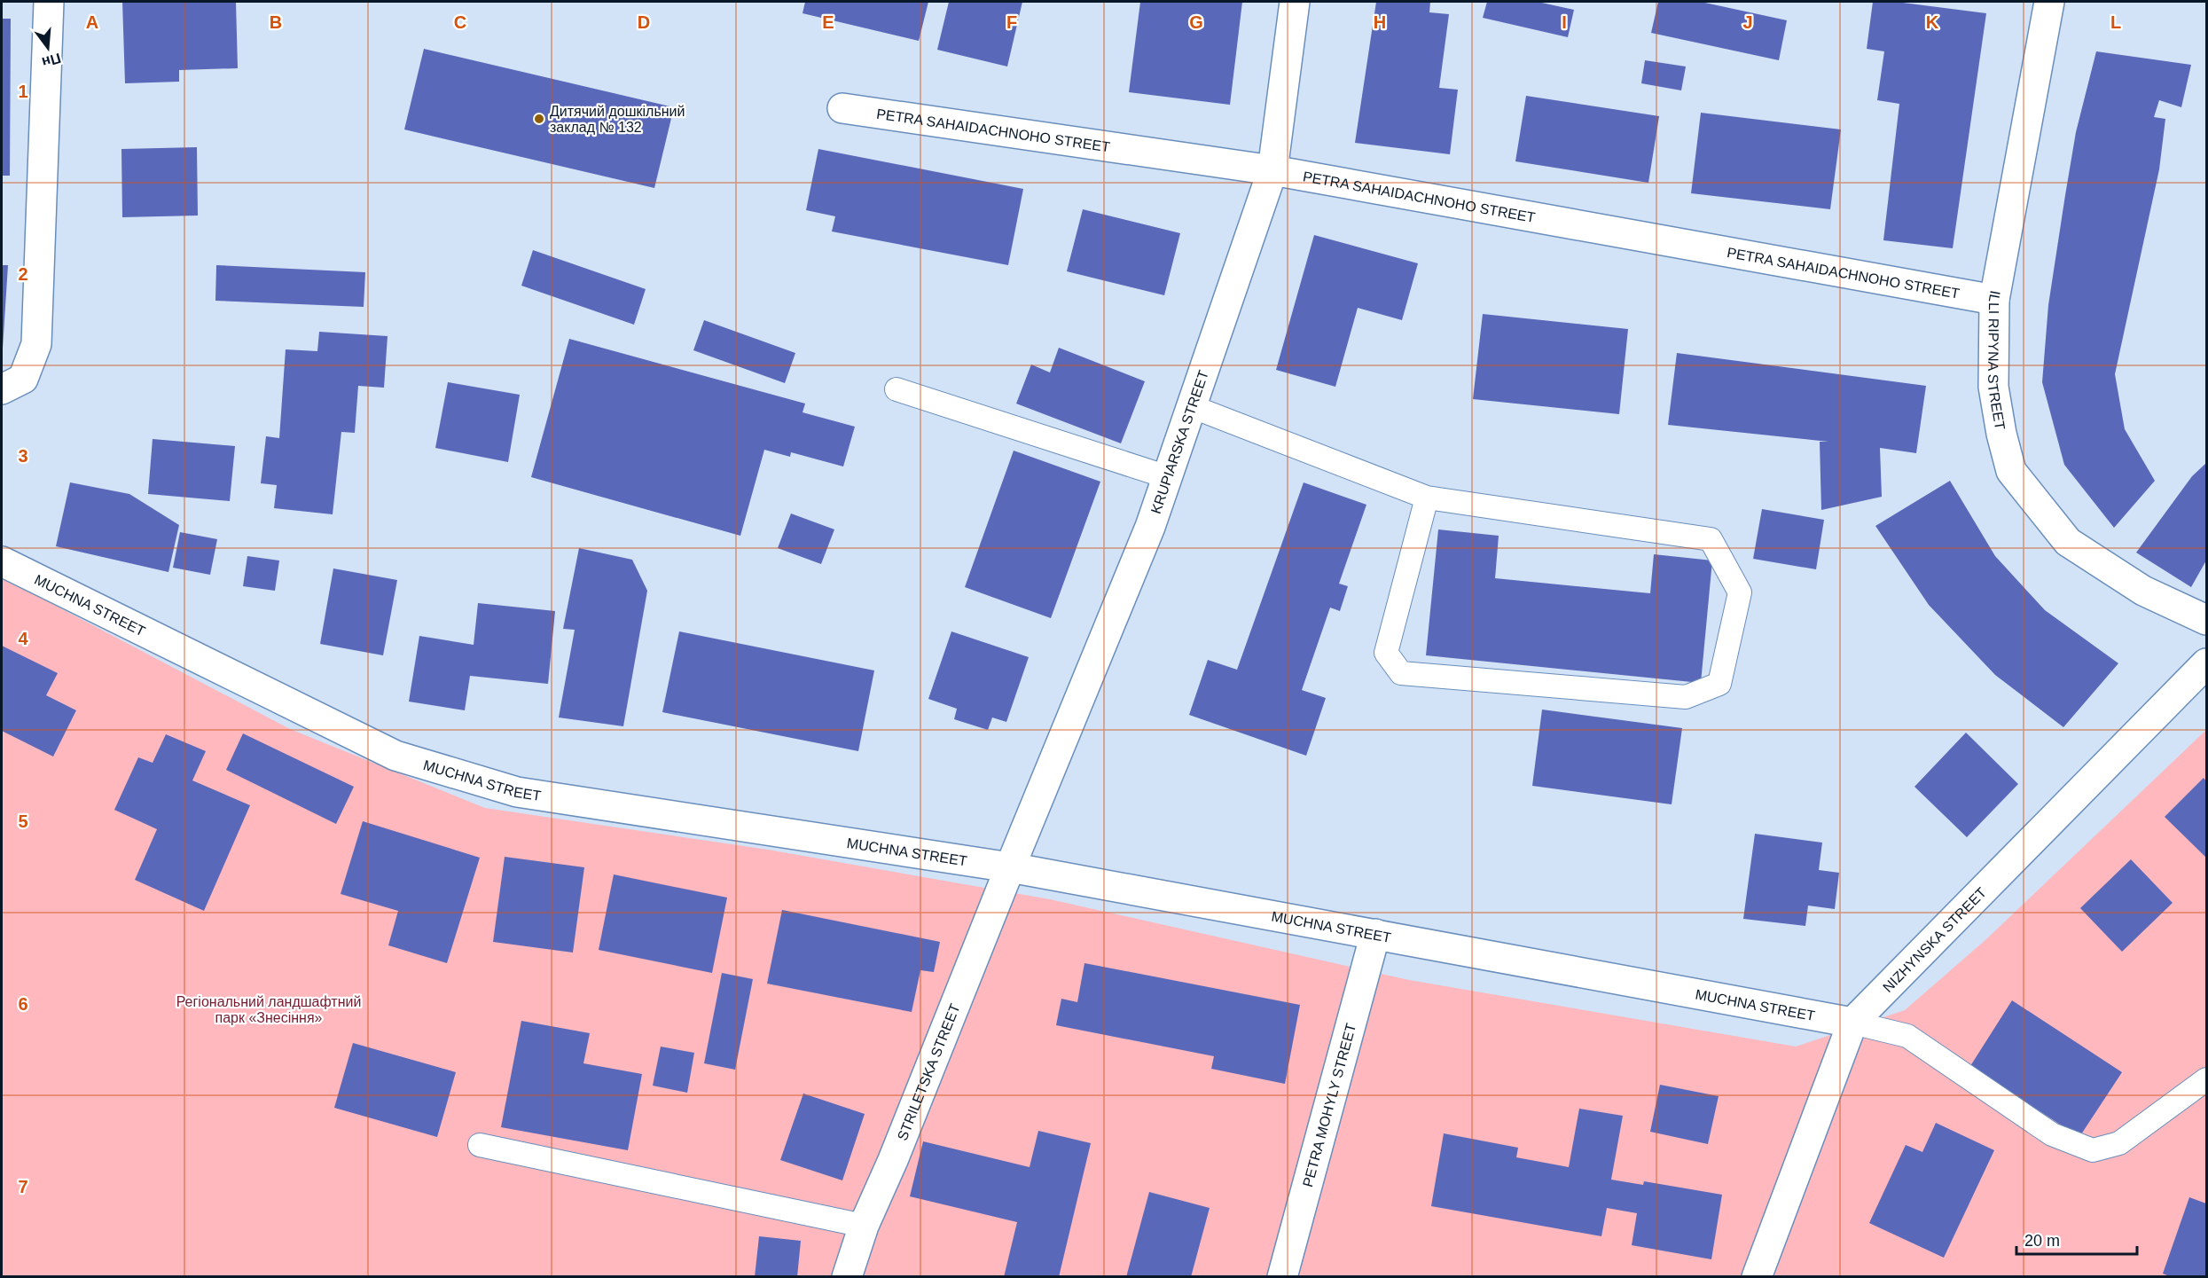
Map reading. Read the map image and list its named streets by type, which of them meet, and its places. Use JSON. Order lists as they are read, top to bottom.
{
  "streets": {
    "street": [
      "PETRA SAHAIDACHNOHO STREET",
      "ILLI RIPYNA STREET",
      "KRUPIARSKA STREET",
      "MUCHNA STREET",
      "NIZHYNSKA STREET",
      "STRILETSKA STREET",
      "PETRA MOHYLY STREET"
    ]
  },
  "crossings": [
    ["PETRA SAHAIDACHNOHO STREET", "ILLI RIPYNA STREET"],
    ["PETRA SAHAIDACHNOHO STREET", "KRUPIARSKA STREET"],
    ["KRUPIARSKA STREET", "MUCHNA STREET"],
    ["KRUPIARSKA STREET", "STRILETSKA STREET"],
    ["MUCHNA STREET", "NIZHYNSKA STREET"],
    ["MUCHNA STREET", "STRILETSKA STREET"],
    ["MUCHNA STREET", "PETRA MOHYLY STREET"]
  ],
  "parks": ["Регіональний ландшафтний парк «Знесіння»"],
  "places": ["Дитячий дошкільний заклад № 132"],
  "scale_bar": "20 m",
  "north": "bottom",
  "grid": {
    "columns": [
      "A",
      "B",
      "C",
      "D",
      "E",
      "F",
      "G",
      "H",
      "I",
      "J",
      "K",
      "L"
    ],
    "rows": [
      "1",
      "2",
      "3",
      "4",
      "5",
      "6",
      "7"
    ]
  }
}
